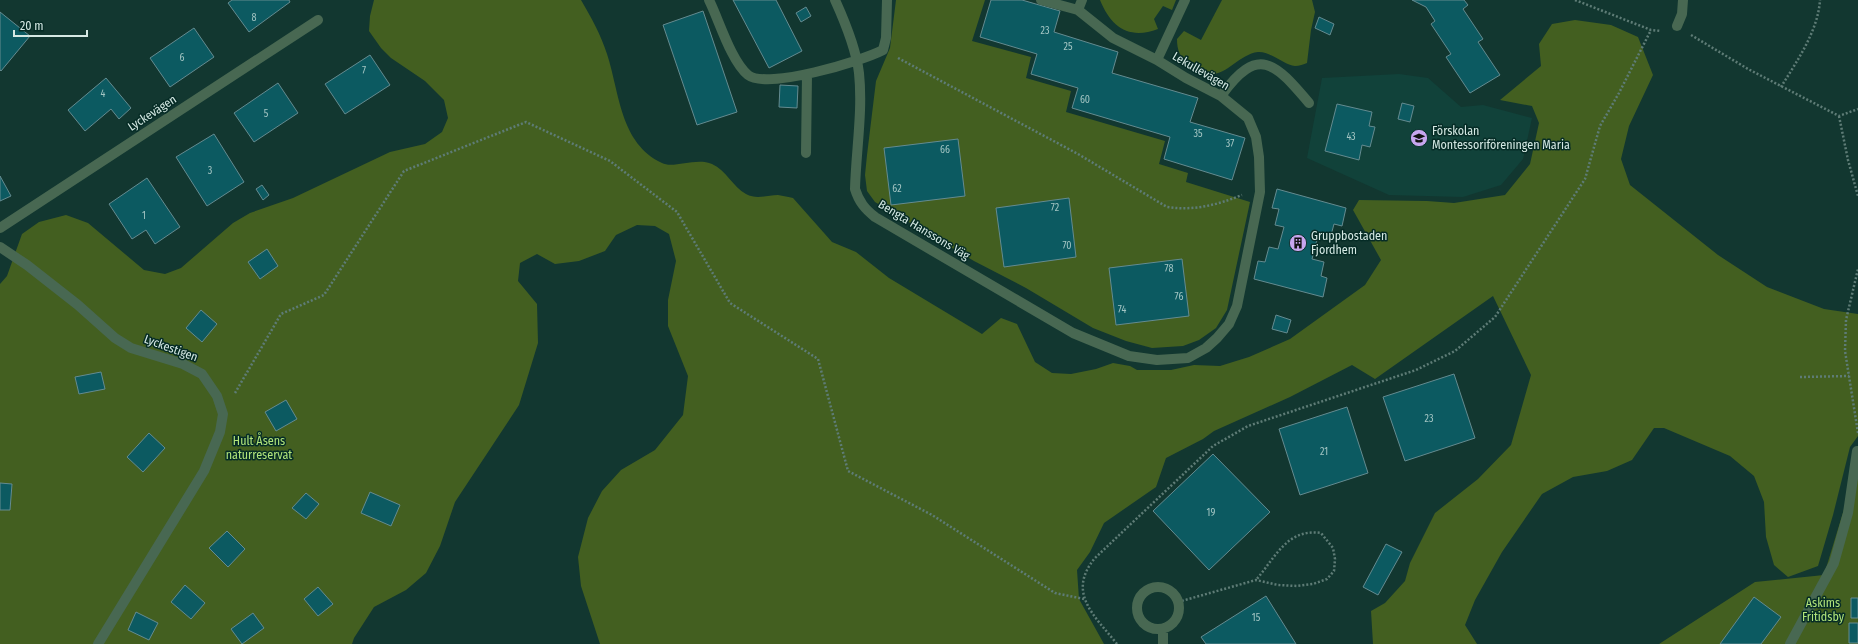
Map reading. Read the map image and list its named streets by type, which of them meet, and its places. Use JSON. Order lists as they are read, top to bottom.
{
  "streets": {
    "street": [
      "Lekullevägen",
      "Lyckevägen",
      "Bengta Hanssons Väg",
      "Lyckestigen"
    ]
  },
  "crossings": [
    ["Lekullevägen", "Bengta Hanssons Väg"]
  ],
  "parks": ["Hult Åsens naturreservat", "Askims Fritidsby"],
  "places": {
    "school or university": ["Förskolan Montessoriföreningen Maria"],
    "building": ["Gruppbostaden Fjordhem"]
  },
  "house_numbers": [
    "8",
    "23",
    "25",
    "6",
    "7",
    "4",
    "60",
    "5",
    "35",
    "43",
    "37",
    "66",
    "3",
    "62",
    "72",
    "1",
    "70",
    "78",
    "76",
    "74",
    "23",
    "21",
    "19",
    "15"
  ],
  "scale_bar": "20 m"
}
